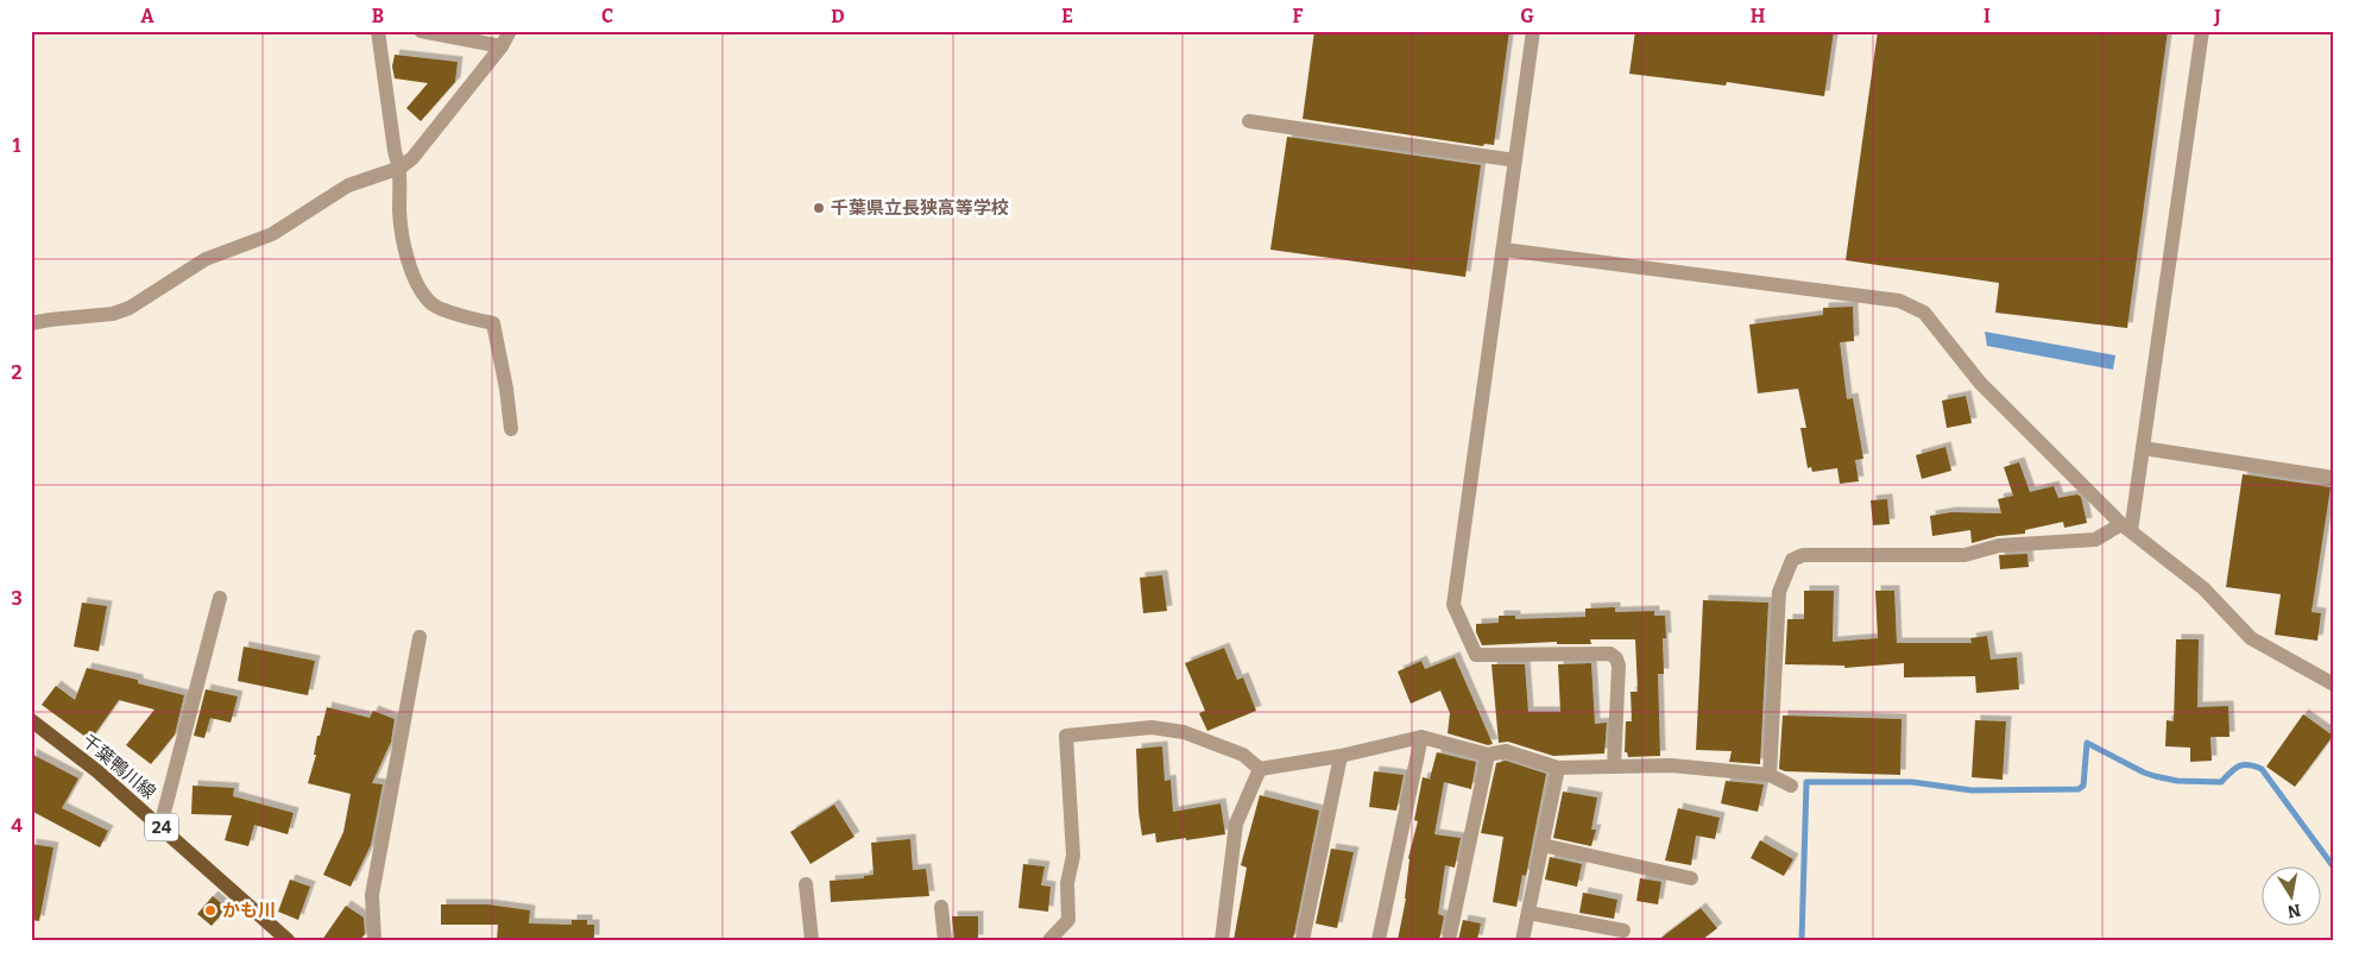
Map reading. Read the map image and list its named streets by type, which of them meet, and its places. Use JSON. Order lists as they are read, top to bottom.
{
  "streets": {
    "main road": ["千葉鴨川線", "24"]
  },
  "places": ["千葉県立長狭高等学校", "かも川"],
  "north": "bottom",
  "grid": {
    "columns": [
      "A",
      "B",
      "C",
      "D",
      "E",
      "F",
      "G",
      "H",
      "I",
      "J"
    ],
    "rows": [
      "1",
      "2",
      "3",
      "4"
    ]
  }
}
